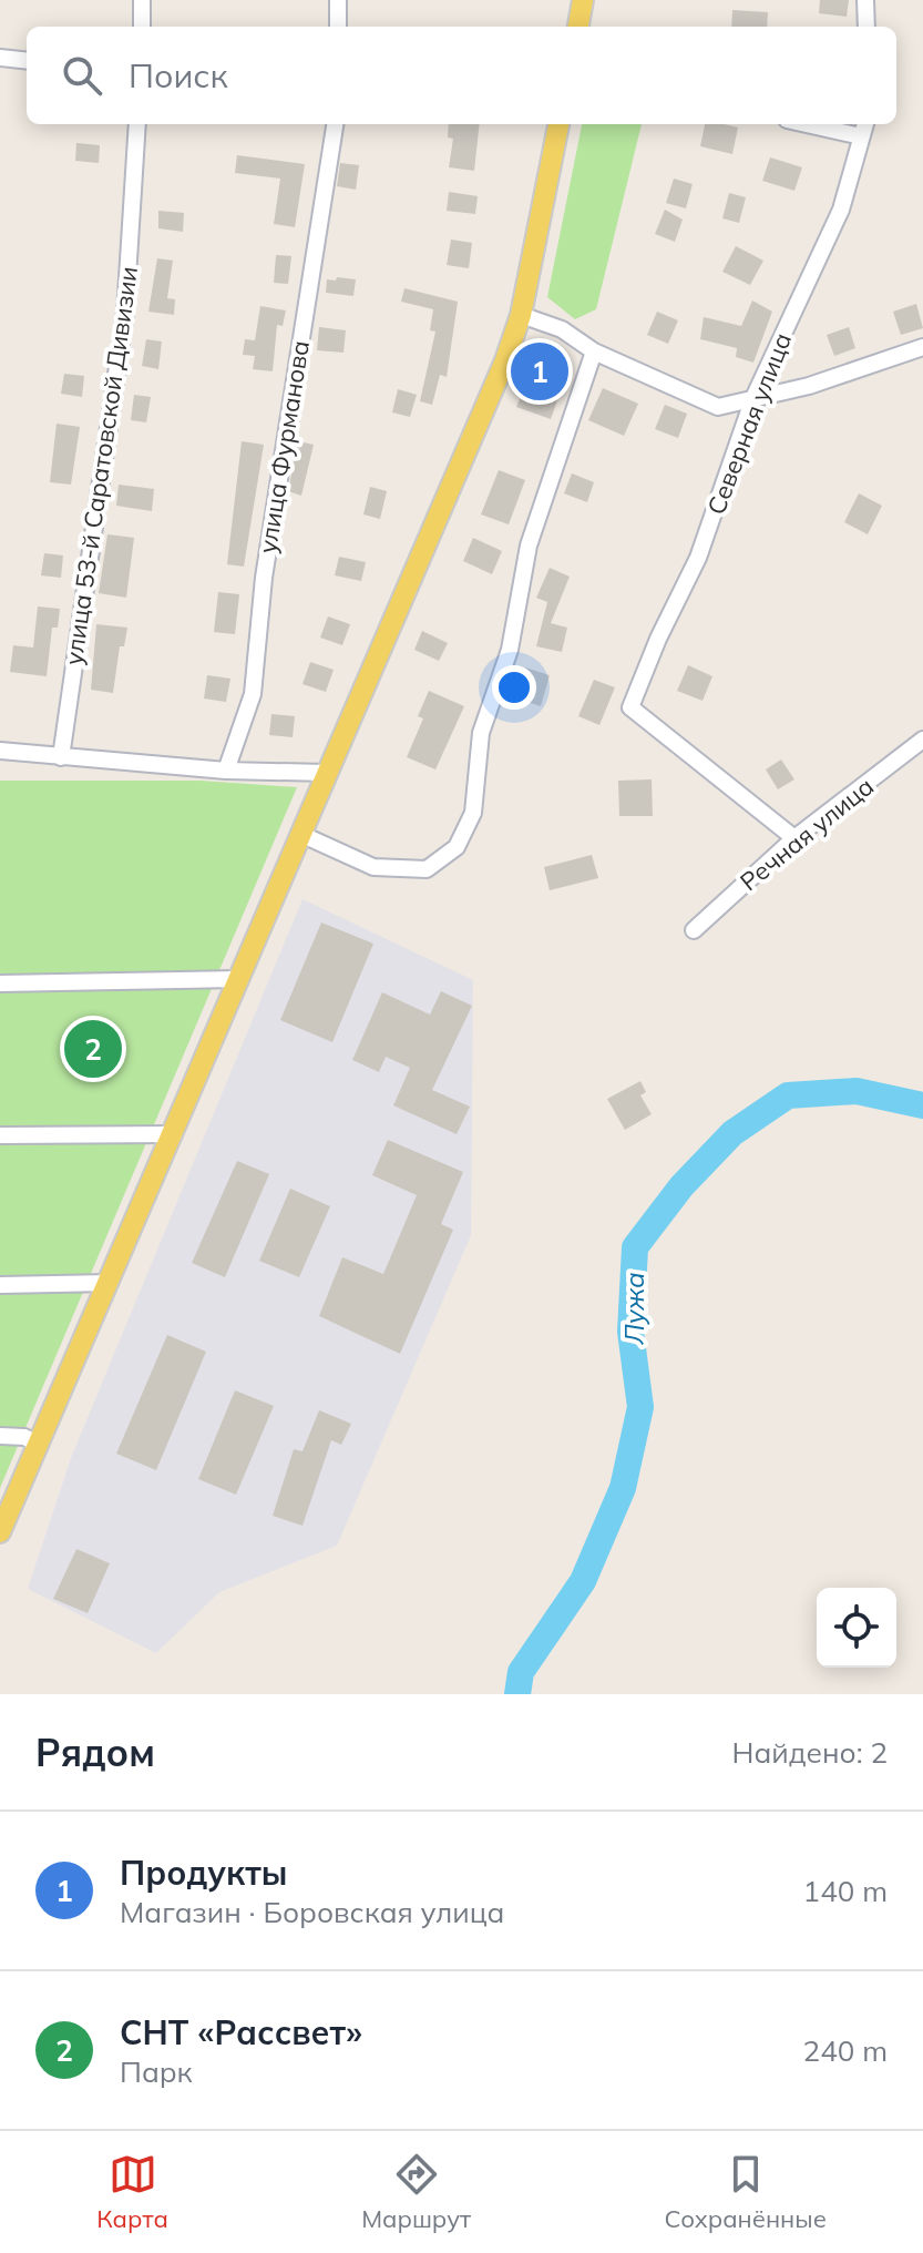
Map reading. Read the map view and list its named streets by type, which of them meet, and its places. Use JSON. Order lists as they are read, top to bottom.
{
  "streets": {
    "street": [
      "Северная улица",
      "улица Фурманова",
      "улица 53-й Саратовской Дивизии",
      "Речная улица"
    ]
  },
  "crossings": [
    ["Северная улица", "Речная улица"]
  ],
  "water": ["Лужа"],
  "page": {
    "search": "Поиск",
    "pins": ["1", "2"],
    "heading": ["Рядом", "Найдено: 2"],
    "list": [
      {
        "mark": "1",
        "name": "Продукты",
        "note": "Магазин · Боровская улица",
        "value": "140 m"
      },
      {
        "mark": "2",
        "name": "СНТ «Рассвет»",
        "note": "Парк",
        "value": "240 m"
      }
    ],
    "nav": ["Карта", "Маршрут", "Сохранённые"]
  }
}
